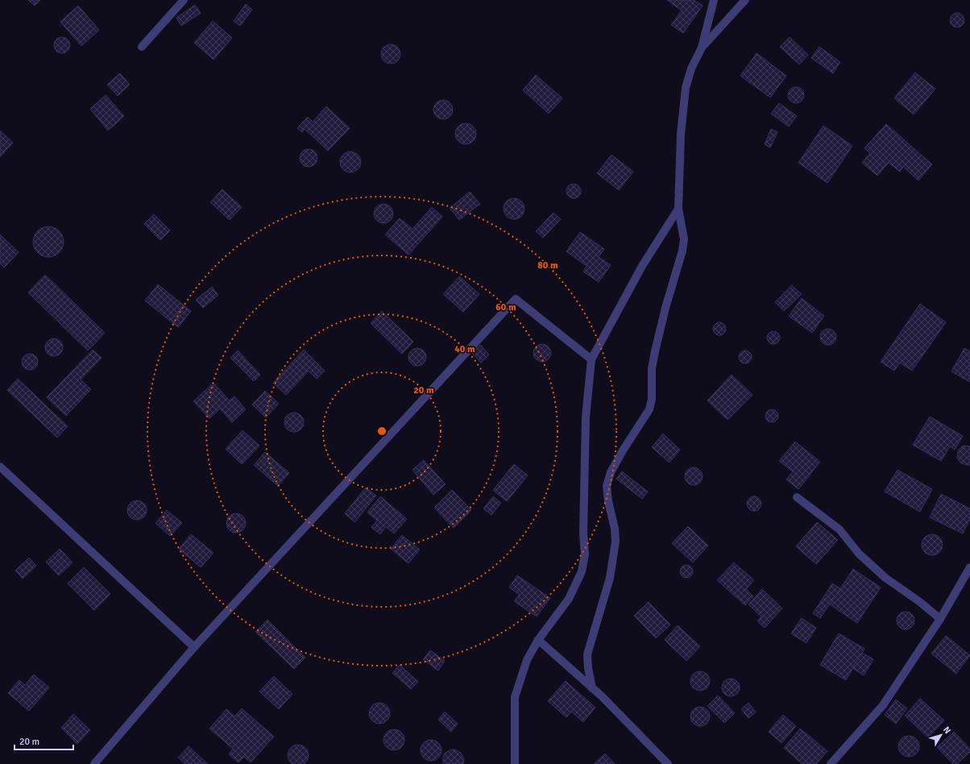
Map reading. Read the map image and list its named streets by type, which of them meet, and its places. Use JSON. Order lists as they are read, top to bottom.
{
  "scale_bar": "20 m",
  "north": "top right",
  "rings": [
    "80 m",
    "60 m",
    "40 m",
    "20 m"
  ]
}
